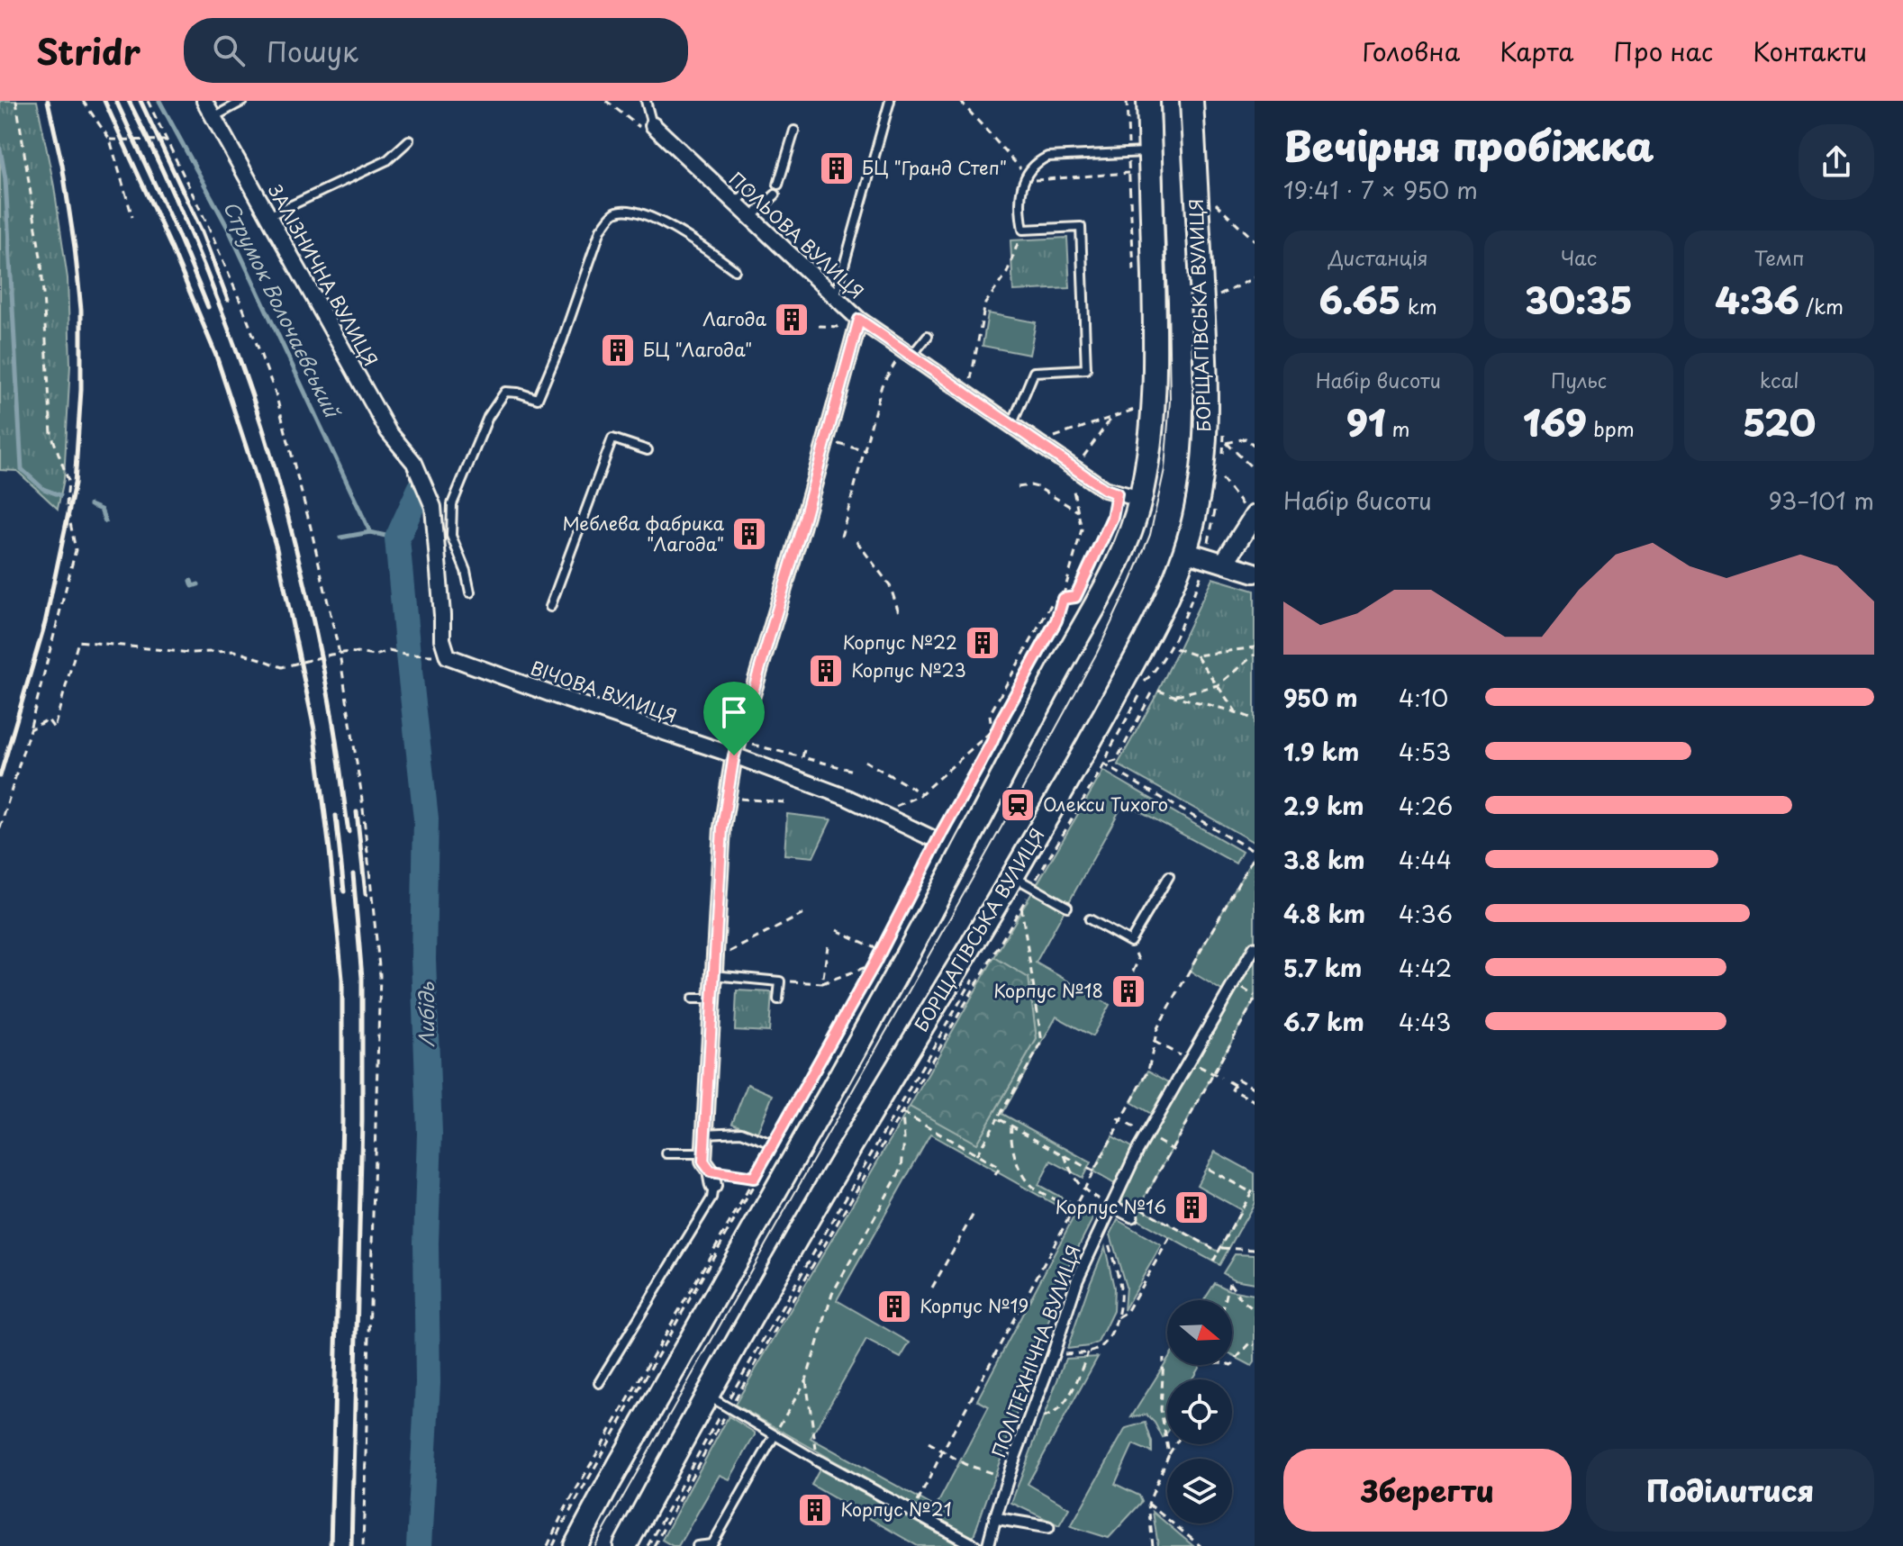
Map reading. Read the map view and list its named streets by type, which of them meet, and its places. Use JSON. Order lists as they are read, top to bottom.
{
  "streets": {
    "main road": ["БОРЩАГІВСЬКА ВУЛИЦЯ"],
    "street": [
      "ПОЛЬОВА ВУЛИЦЯ",
      "ЗАЛІЗНИЧНА ВУЛИЦЯ",
      "ВІЧОВА ВУЛИЦЯ",
      "ПОЛІТЕХНІЧНА ВУЛИЦЯ"
    ]
  },
  "crossings": [
    ["ЗАЛІЗНИЧНА ВУЛИЦЯ", "ВІЧОВА ВУЛИЦЯ"]
  ],
  "water": ["Струмок Волочаєвський", "Либідь"],
  "places": {
    "building": [
      "БЦ \"Гранд Степ\"",
      "Лагода",
      "БЦ \"Лагода\"",
      "Меблева фабрика \"Лагода\"",
      "Корпус №22",
      "Корпус №23",
      "Корпус №18",
      "Корпус №16",
      "Корпус №19",
      "Корпус №21"
    ],
    "station": ["Олекси Тихого"]
  },
  "north": "right",
  "page": {
    "header": "Stridr",
    "search": "Пошук",
    "nav": [
      "Головна",
      "Карта",
      "Про нас",
      "Контакти"
    ],
    "heading": ["Вечірня пробіжка", "19:41 · 7 × 950 m"],
    "stats": [
      ["Дистанція", "6.65 km"],
      ["Час", "30:35"],
      ["Темп", "4:36 /km"],
      ["Набір висоти", "91 m"],
      ["Пульс", "169 bpm"],
      ["kcal", "520"]
    ],
    "chart": ["Набір висоти", "93–101 m"],
    "list": [
      {
        "name": "950 m",
        "note": "4:10"
      },
      {
        "name": "1.9 km",
        "note": "4:53"
      },
      {
        "name": "2.9 km",
        "note": "4:26"
      },
      {
        "name": "3.8 km",
        "note": "4:44"
      },
      {
        "name": "4.8 km",
        "note": "4:36"
      },
      {
        "name": "5.7 km",
        "note": "4:42"
      },
      {
        "name": "6.7 km",
        "note": "4:43"
      }
    ],
    "buttons": ["Зберегти", "Поділитися"]
  }
}
